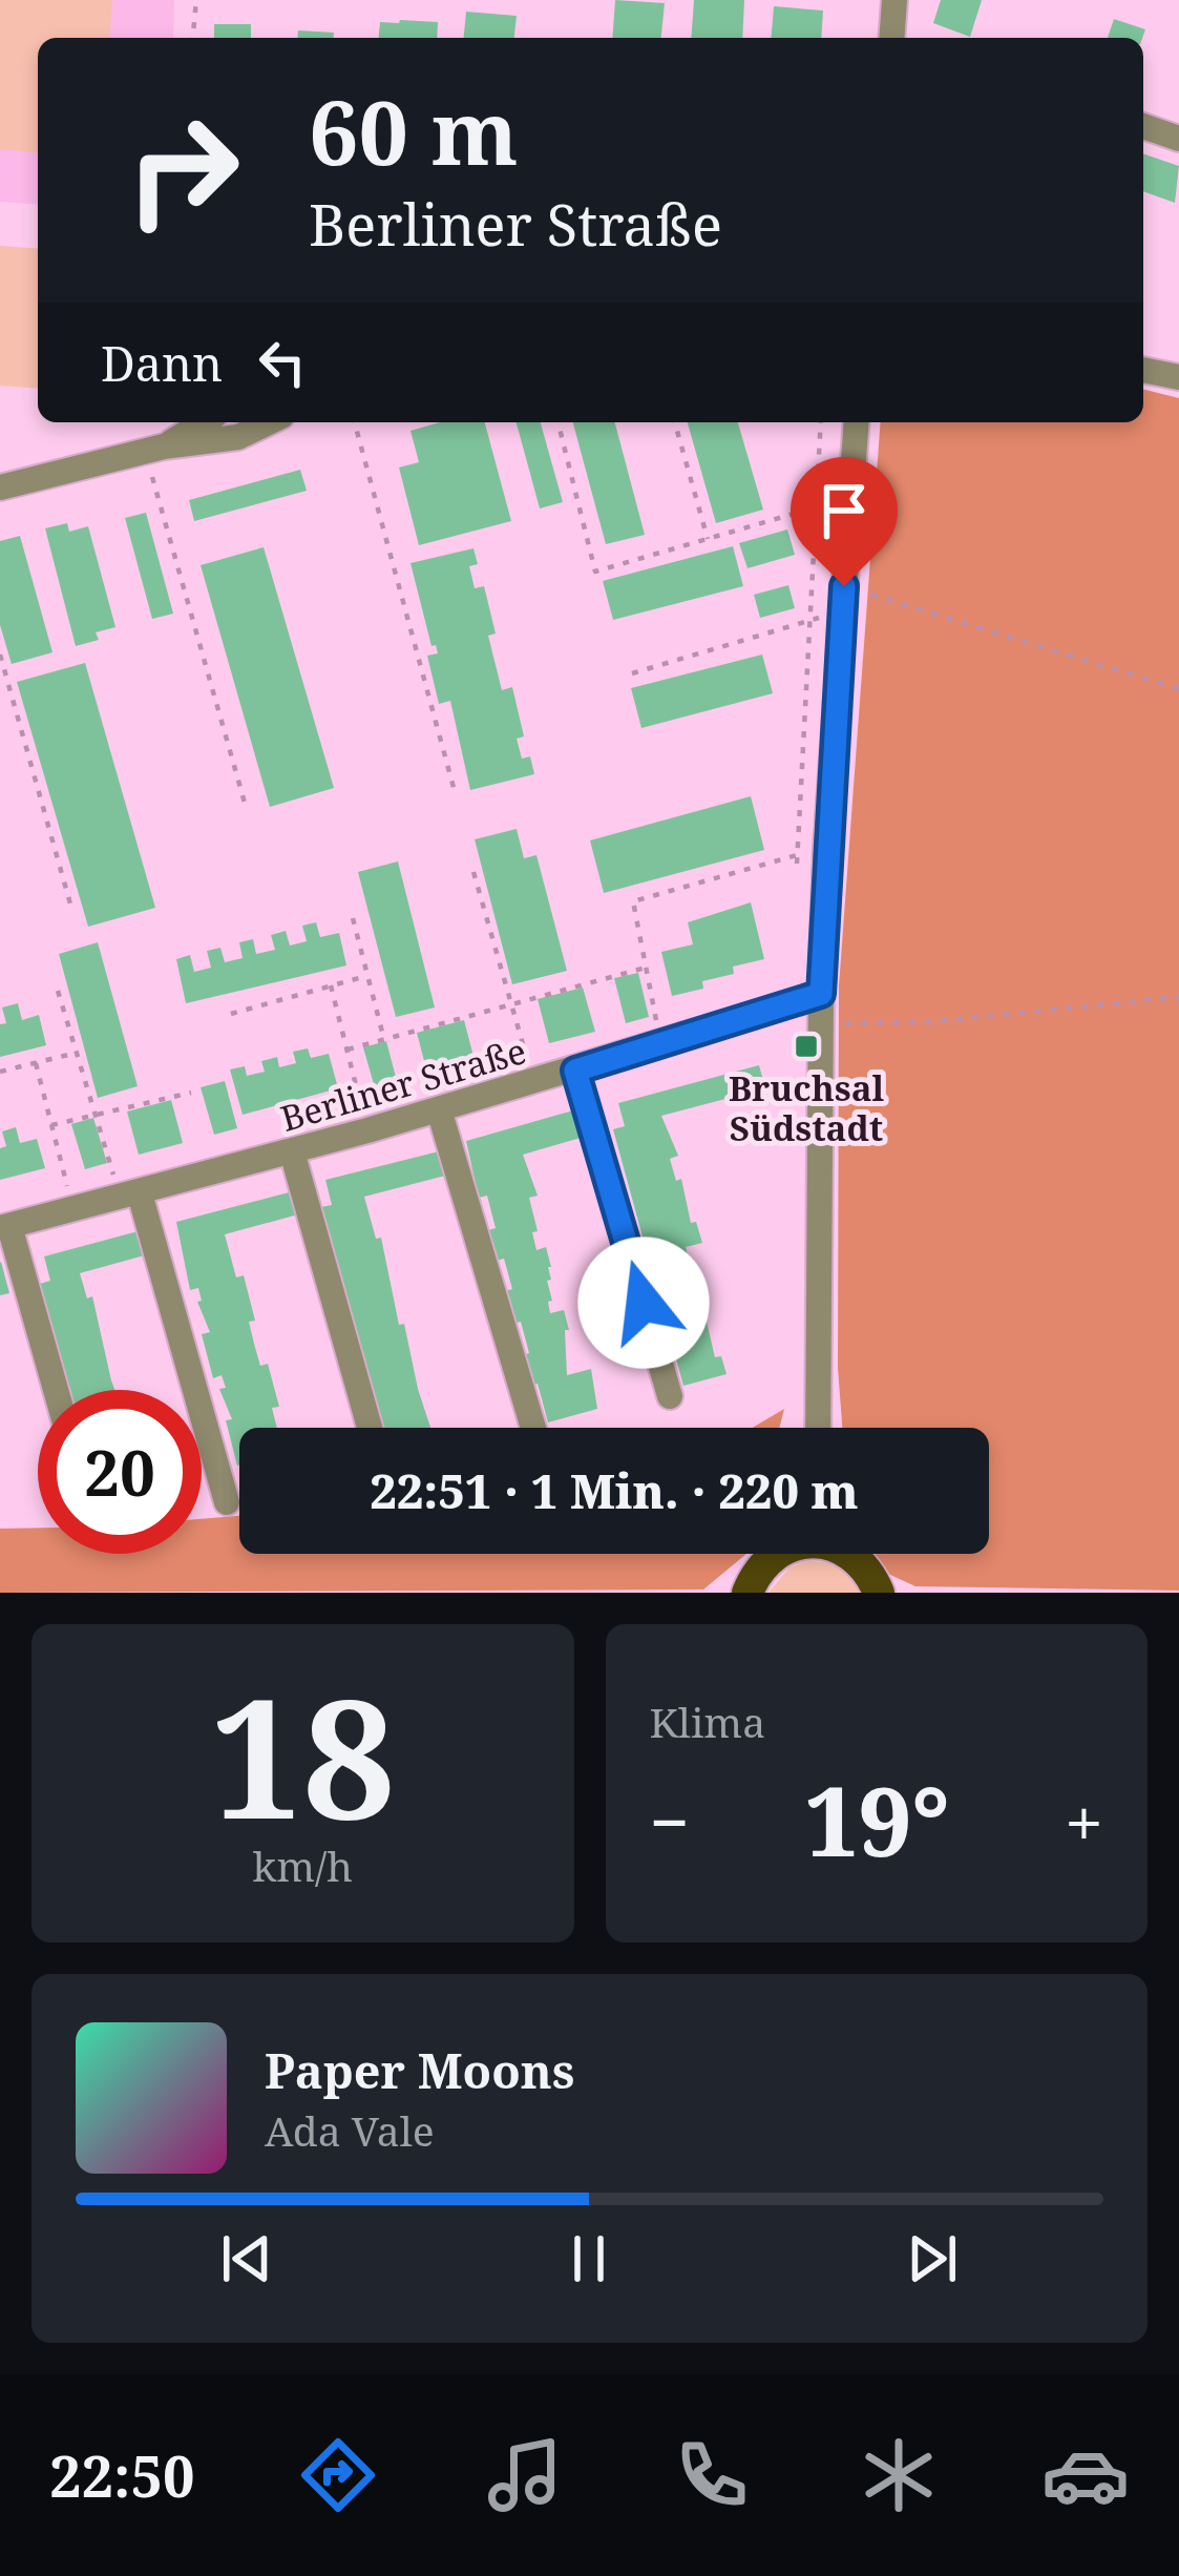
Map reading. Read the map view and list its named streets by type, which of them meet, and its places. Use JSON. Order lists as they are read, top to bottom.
{
  "streets": {
    "street": ["Berliner Straße"]
  },
  "places": {
    "transit": ["Bruchsal Südstadt"]
  },
  "page": {
    "turn": ["60 m", "Berliner Straße"],
    "then": "Dann",
    "limit": "20",
    "trip": "22:51 · 1 Min. · 220 m",
    "tile": [
      ["18", "km/h"],
      "Klima"
    ],
    "heat": ["−", "19°", "+"],
    "song": ["Paper Moons", "Ada Vale"],
    "tabs": "22:50"
  }
}
